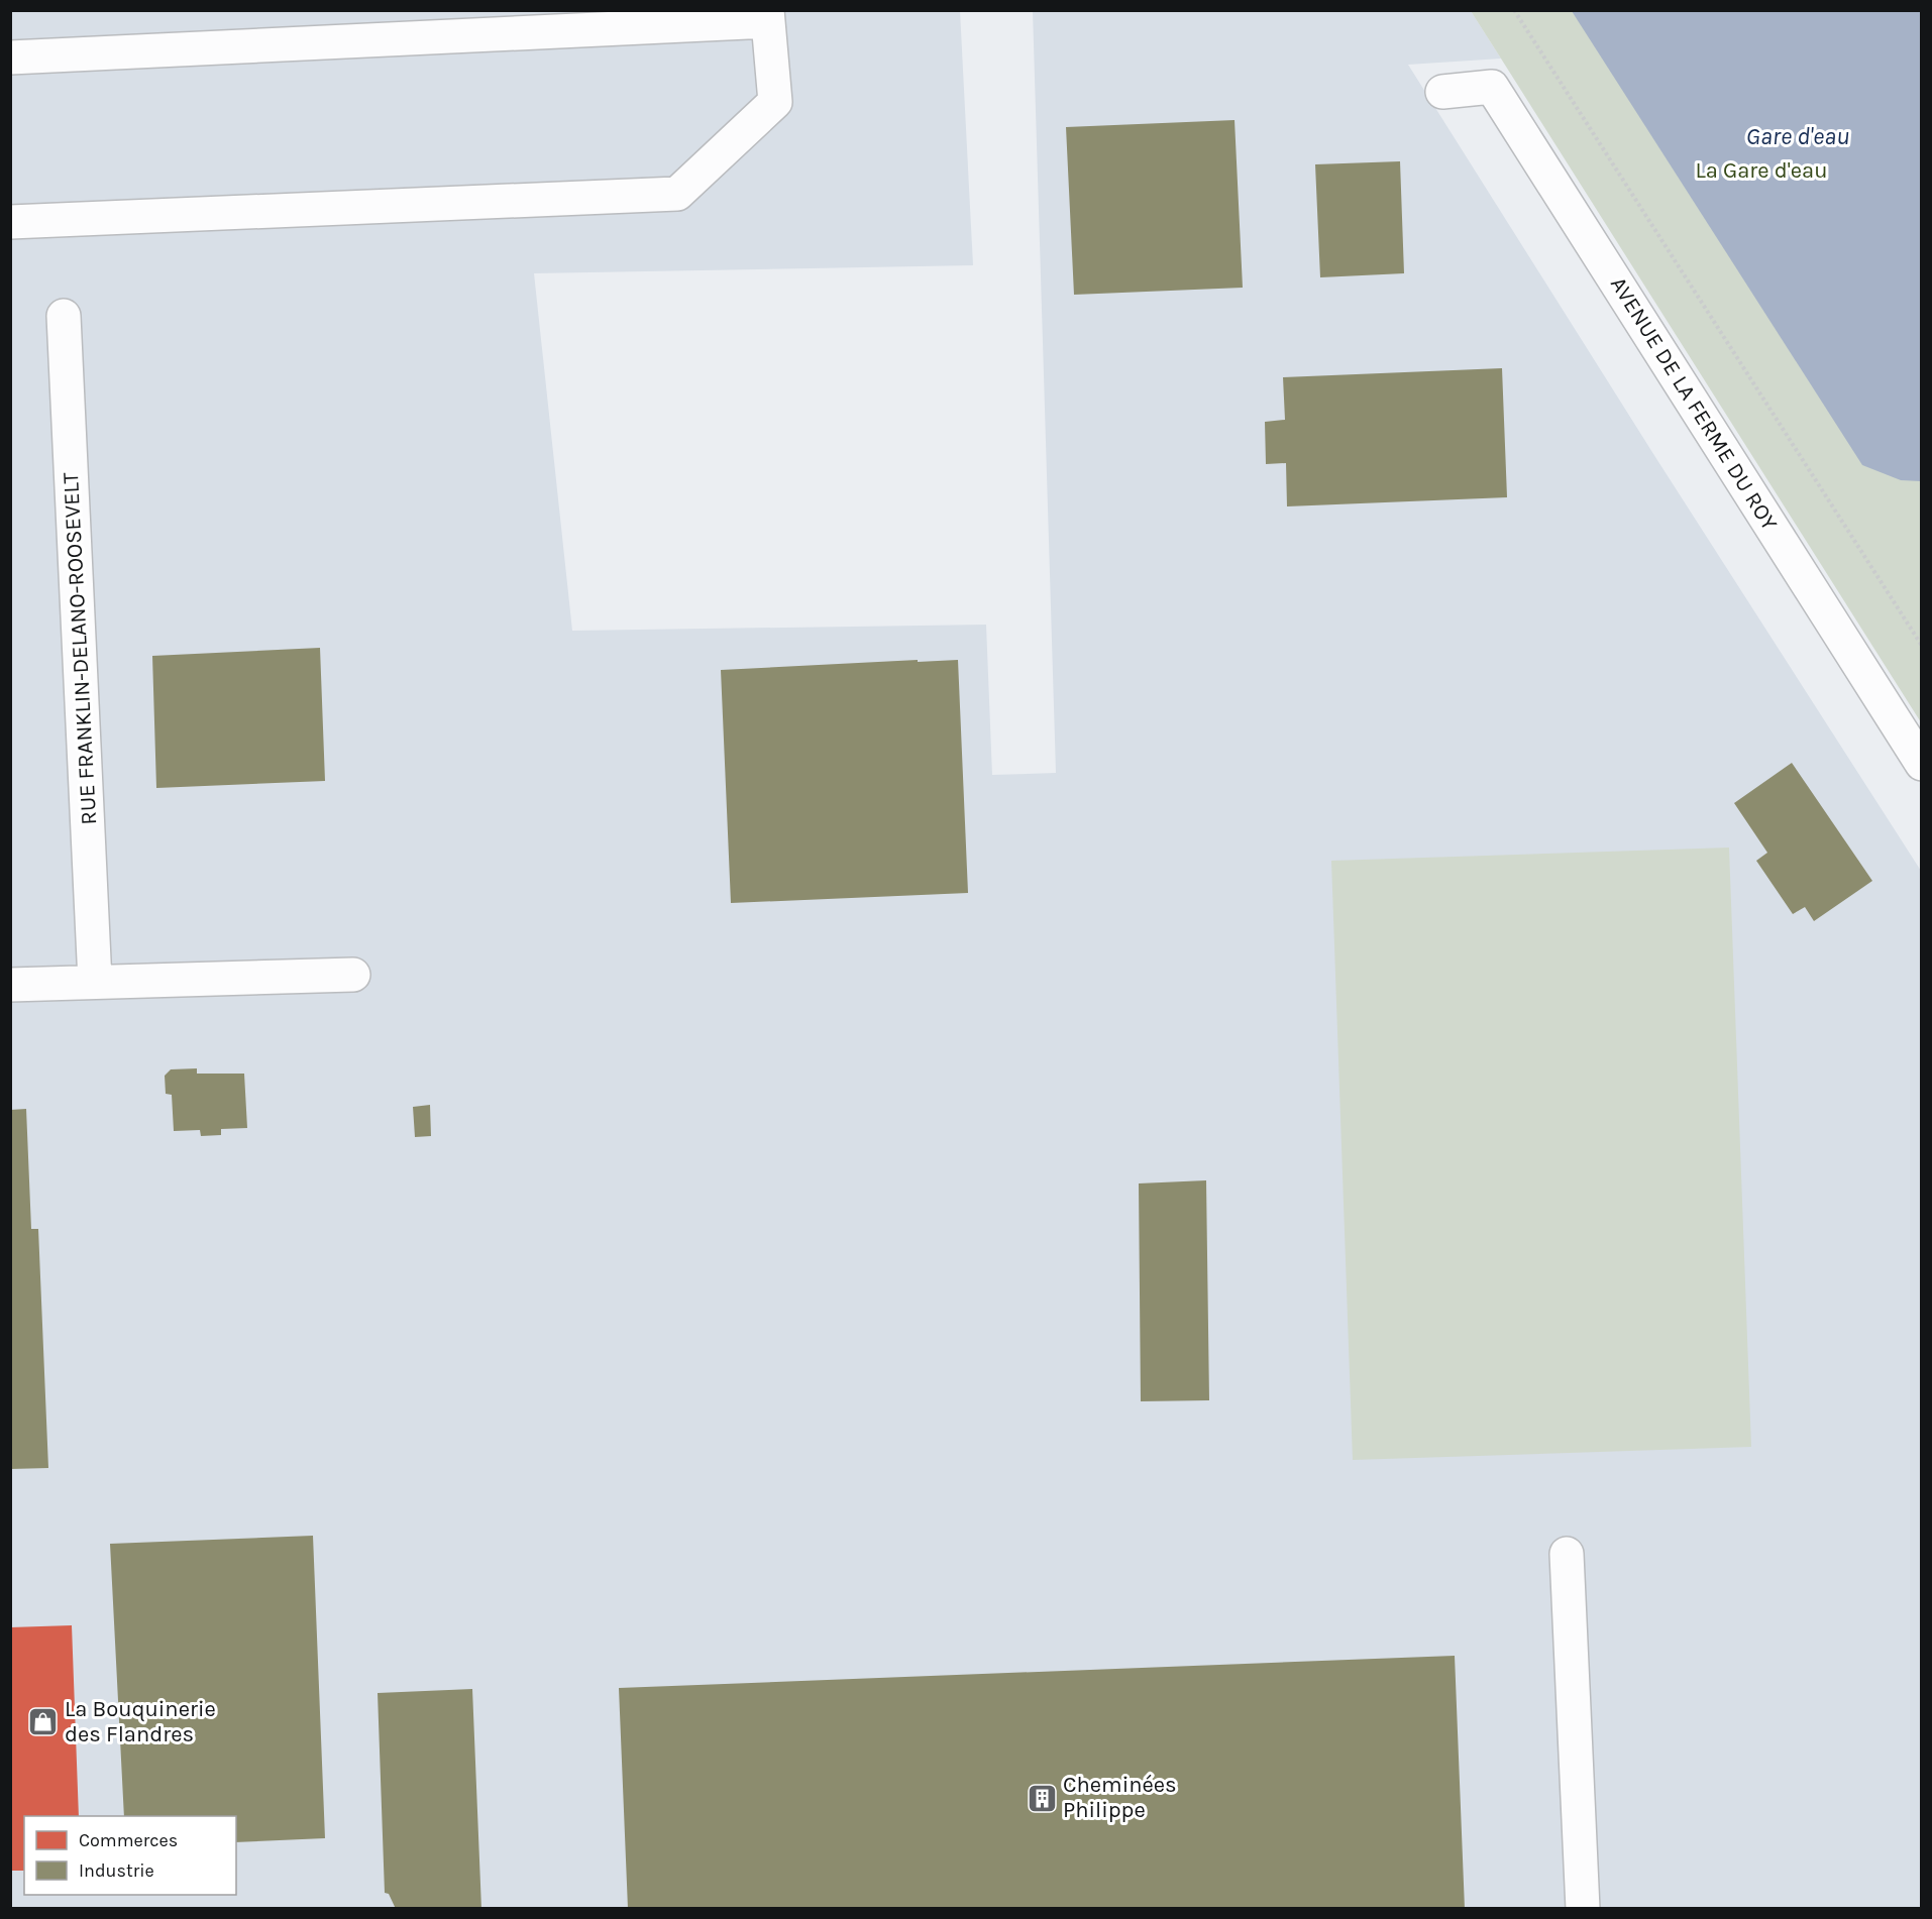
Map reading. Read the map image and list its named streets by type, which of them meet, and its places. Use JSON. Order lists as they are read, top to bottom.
{
  "streets": {
    "street": ["AVENUE DE LA FERME DU ROY", "RUE FRANKLIN-DELANO-ROOSEVELT"]
  },
  "water": ["Gare d'eau"],
  "parks": ["La Gare d'eau"],
  "places": {
    "shop": ["La Bouquinerie des Flandres"],
    "building": ["Cheminées Philippe"]
  },
  "legend": ["Commerces", "Industrie"]
}
